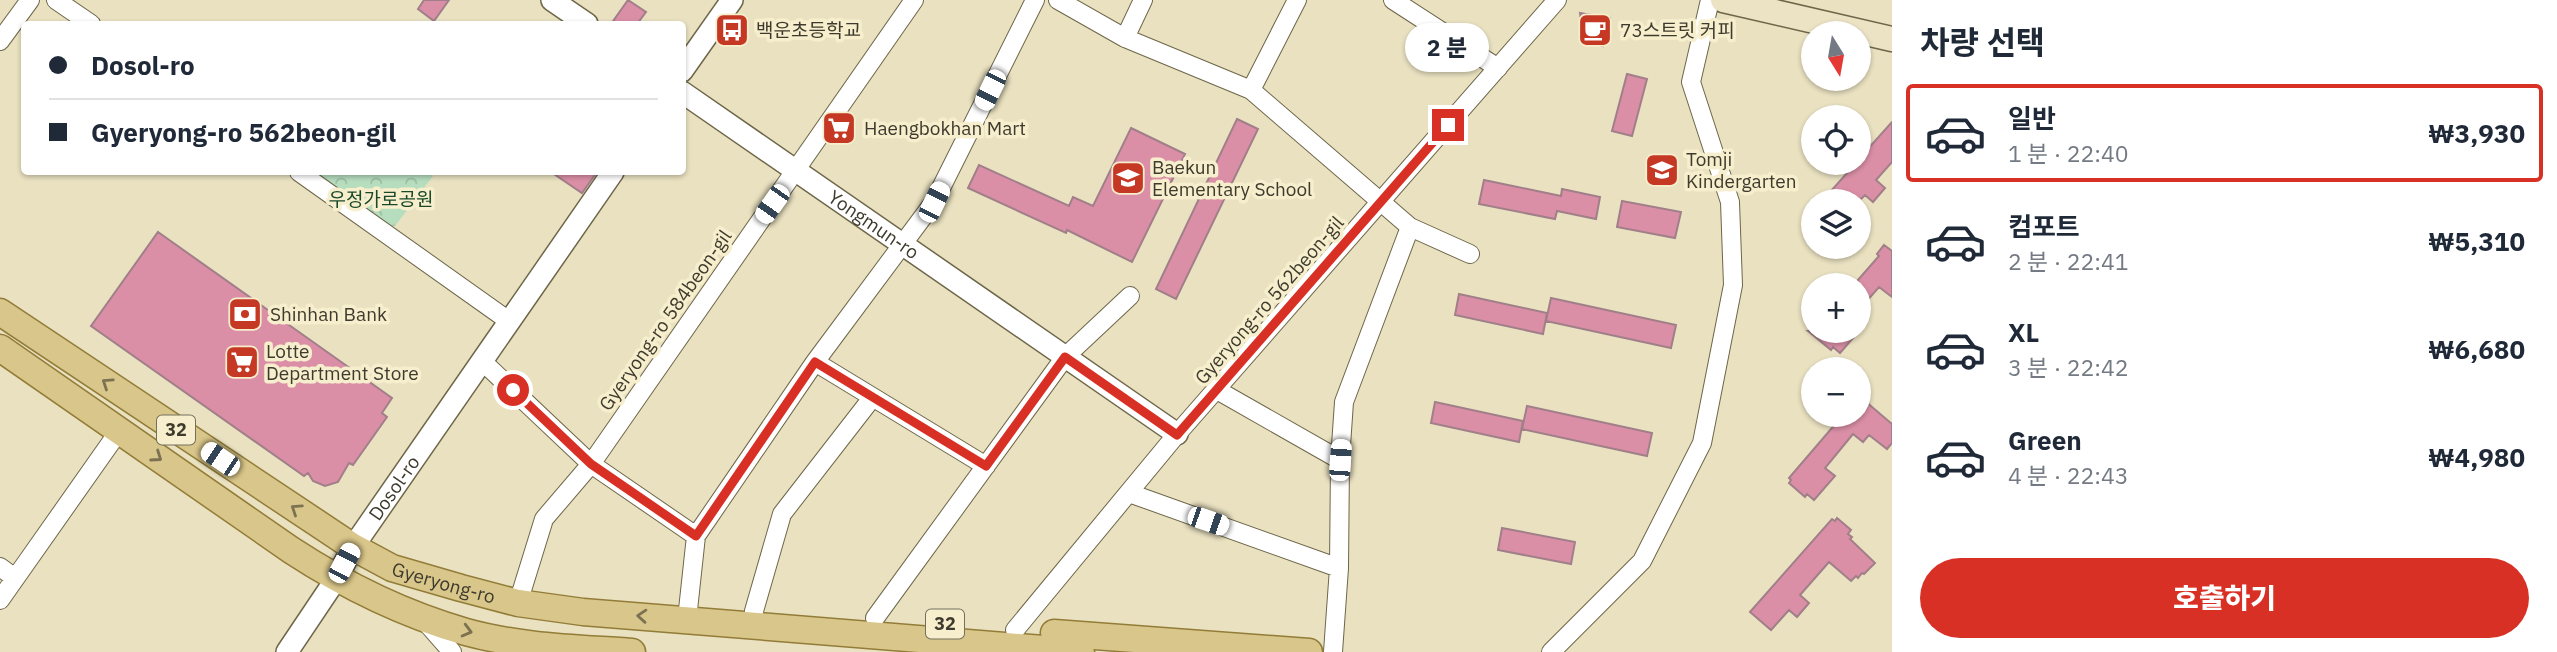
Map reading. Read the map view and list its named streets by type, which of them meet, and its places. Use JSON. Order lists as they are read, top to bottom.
{
  "streets": {
    "main road": ["32", "Gyeryong-ro"],
    "street": [
      "Yongmun-ro",
      "Gyeryong-ro 562beon-gil",
      "Gyeryong-ro 584beon-gil",
      "Dosol-ro"
    ]
  },
  "crossings": [
    ["Yongmun-ro", "Gyeryong-ro 562beon-gil"],
    ["Yongmun-ro", "Gyeryong-ro 584beon-gil"],
    ["Gyeryong-ro 562beon-gil", "Gyeryong-ro"],
    ["Gyeryong-ro 584beon-gil", "Gyeryong-ro"],
    ["Dosol-ro", "Gyeryong-ro"]
  ],
  "parks": ["우정가로공원"],
  "places": {
    "bus stop": ["백운초등학교"],
    "cafe": ["73스트릿 커피"],
    "supermarket": ["Haengbokhan Mart", "Lotte Department Store"],
    "school or university": ["Tomji Kindergarten", "Baekun Elementary School"],
    "bank": ["Shinhan Bank"]
  },
  "north": "bottom",
  "page": {
    "heading": "차량 선택",
    "map_buttons": ["+", "−"],
    "banner": ["Dosol-ro", "Gyeryong-ro 562beon-gil"],
    "bubble": "2 분",
    "list": [
      {
        "name": "일반",
        "note": "1 분 · 22:40",
        "value": "₩3,930"
      },
      {
        "name": "컴포트",
        "note": "2 분 · 22:41",
        "value": "₩5,310"
      },
      {
        "name": "XL",
        "note": "3 분 · 22:42",
        "value": "₩6,680"
      },
      {
        "name": "Green",
        "note": "4 분 · 22:43",
        "value": "₩4,980"
      }
    ],
    "buttons": "호출하기"
  }
}
